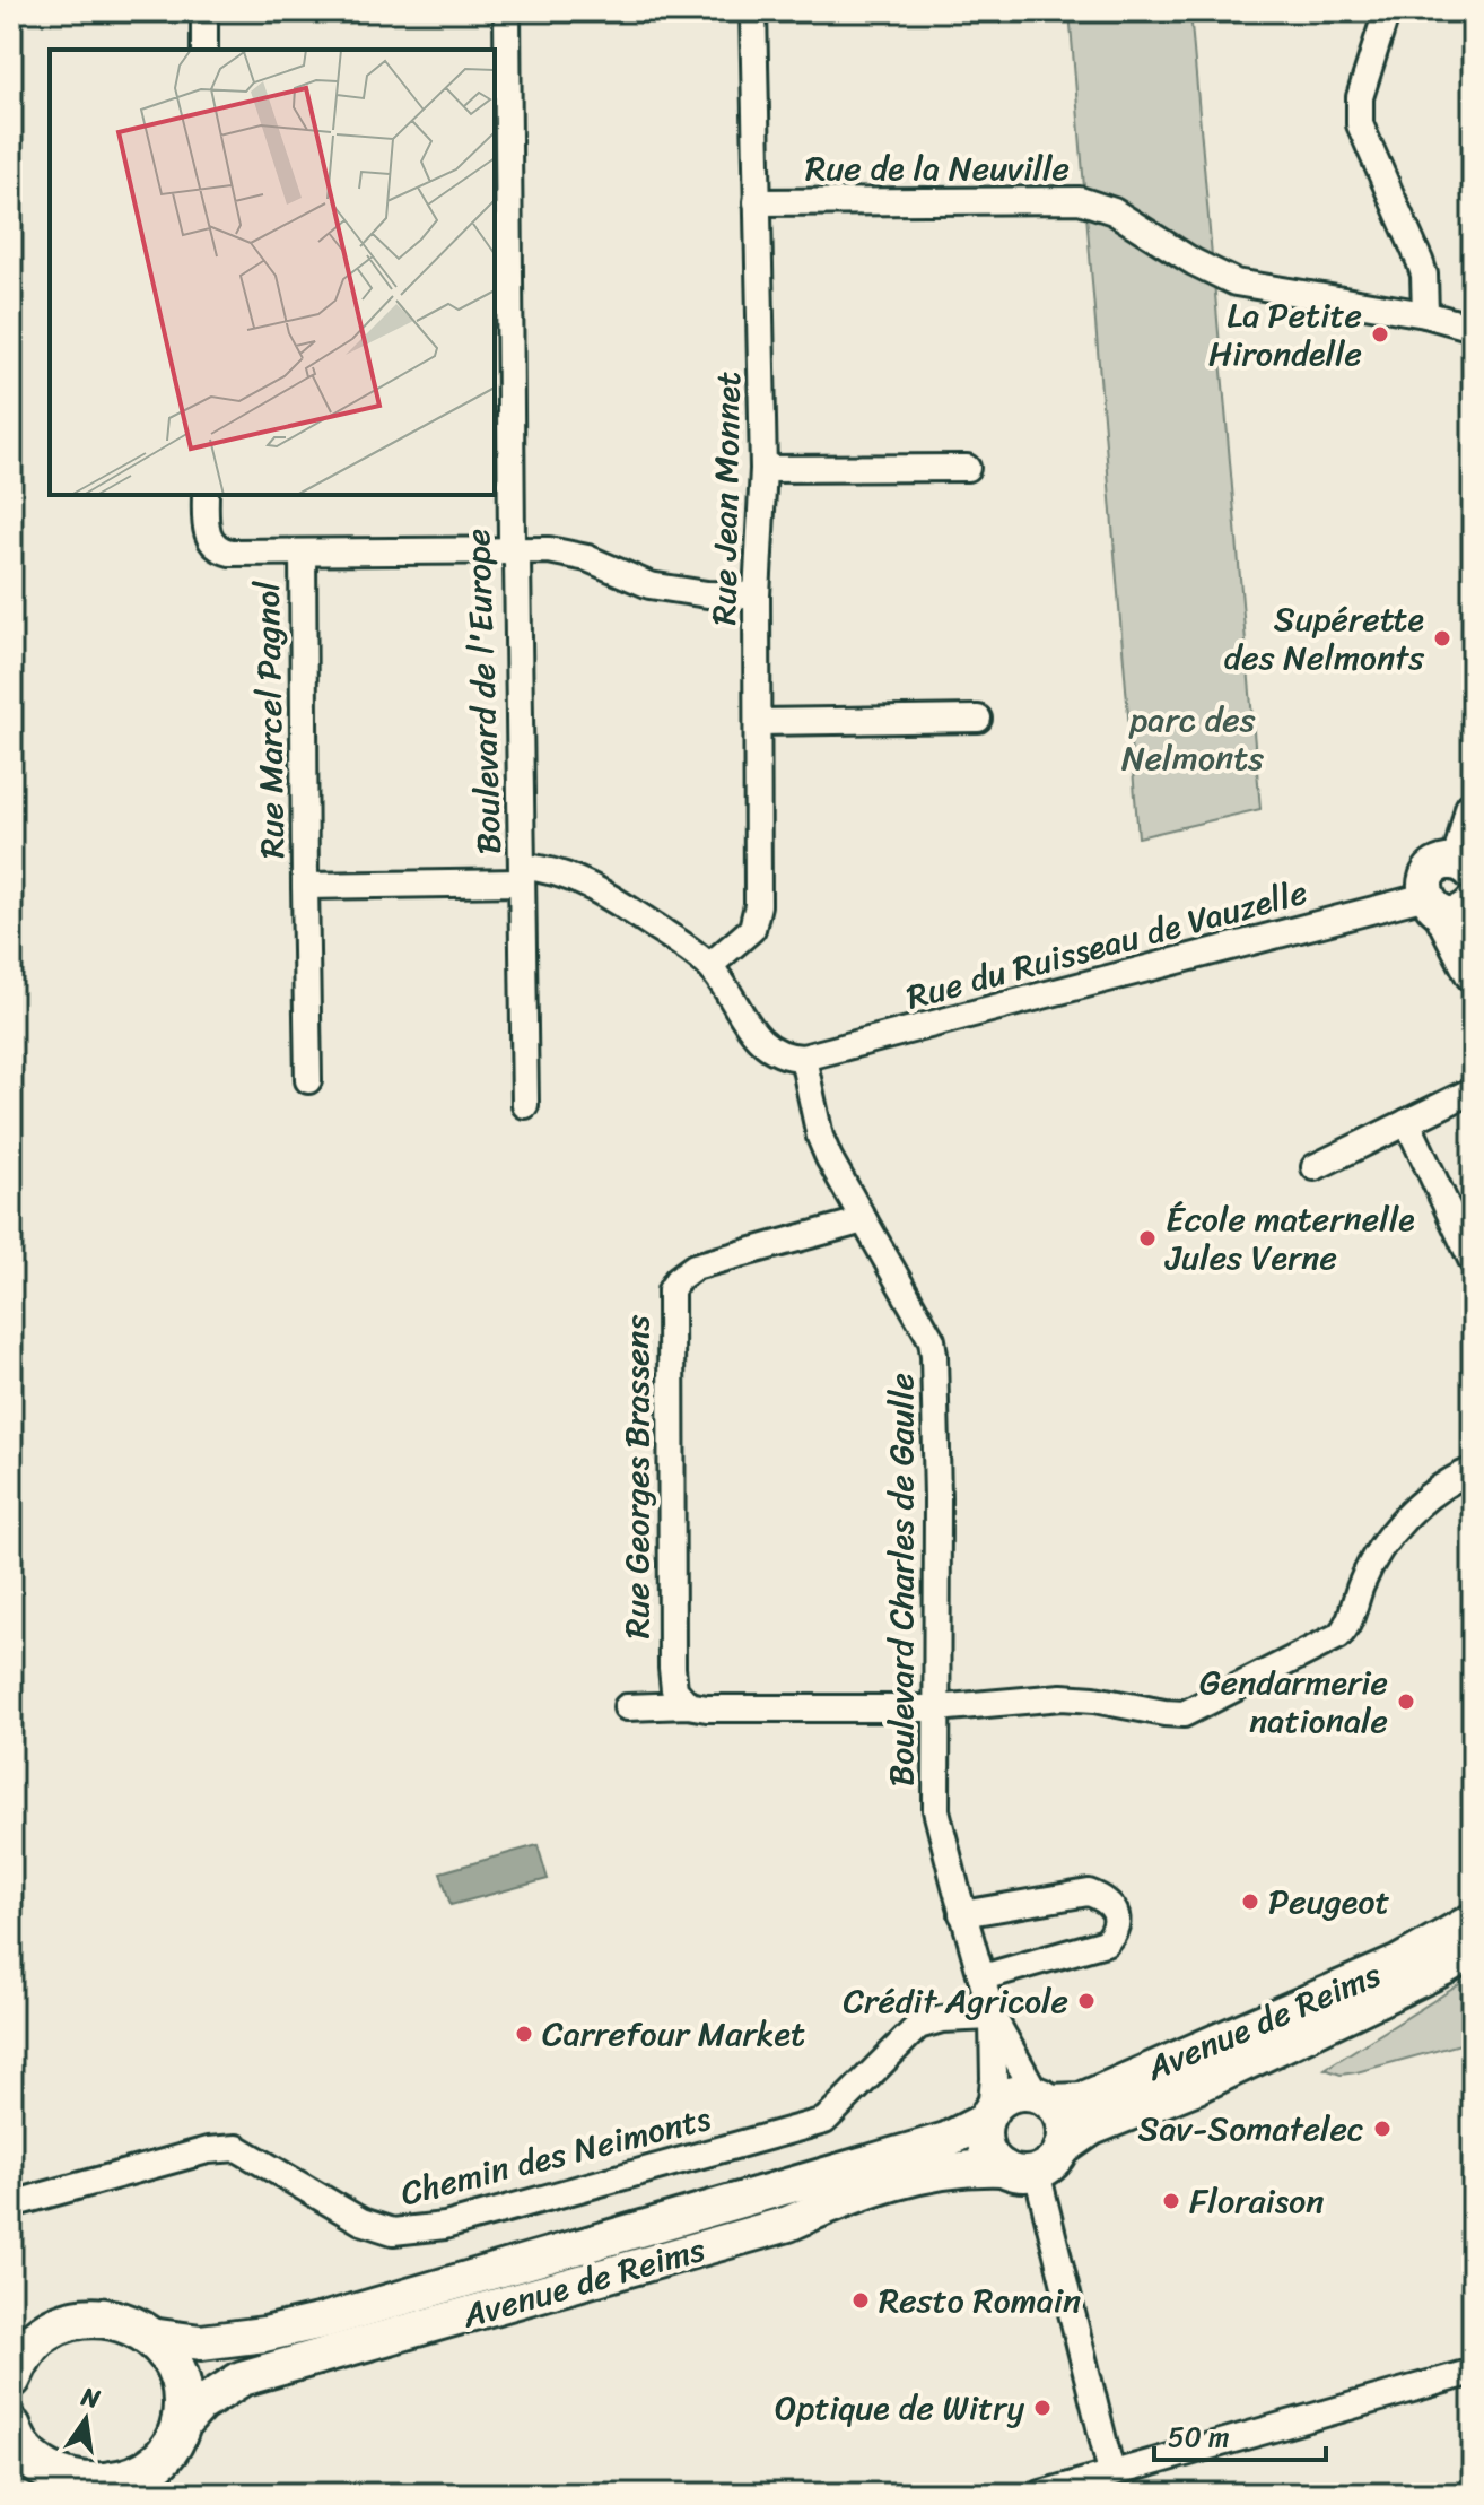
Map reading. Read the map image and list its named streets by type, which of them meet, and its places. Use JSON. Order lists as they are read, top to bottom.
{
  "streets": {
    "main road": ["Avenue de Reims"],
    "street": [
      "Rue de la Neuville",
      "Rue Jean Monnet",
      "Boulevard de l'Europe",
      "Rue Marcel Pagnol",
      "Rue du Ruisseau de Vauzelle",
      "Rue Georges Brassens",
      "Boulevard Charles de Gaulle",
      "Chemin des Neimonts"
    ]
  },
  "crossings": [
    ["Rue de la Neuville", "Rue Jean Monnet"],
    ["Boulevard de l'Europe", "Rue Marcel Pagnol"],
    ["Rue du Ruisseau de Vauzelle", "Boulevard Charles de Gaulle"],
    ["Rue Georges Brassens", "Boulevard Charles de Gaulle"],
    ["Boulevard Charles de Gaulle", "Avenue de Reims"],
    ["Boulevard Charles de Gaulle", "Chemin des Neimonts"]
  ],
  "parks": ["parc des Nelmonts"],
  "places": [
    "La Petite Hirondelle",
    "Supérette des Nelmonts",
    "École maternelle Jules Verne",
    "Gendarmerie nationale",
    "Peugeot",
    "Crédit Agricole",
    "Carrefour Market",
    "Sav-Somatelec",
    "Floraison",
    "Resto Romain",
    "Optique de Witry"
  ],
  "scale_bar": "50 m",
  "north": "top"
}
